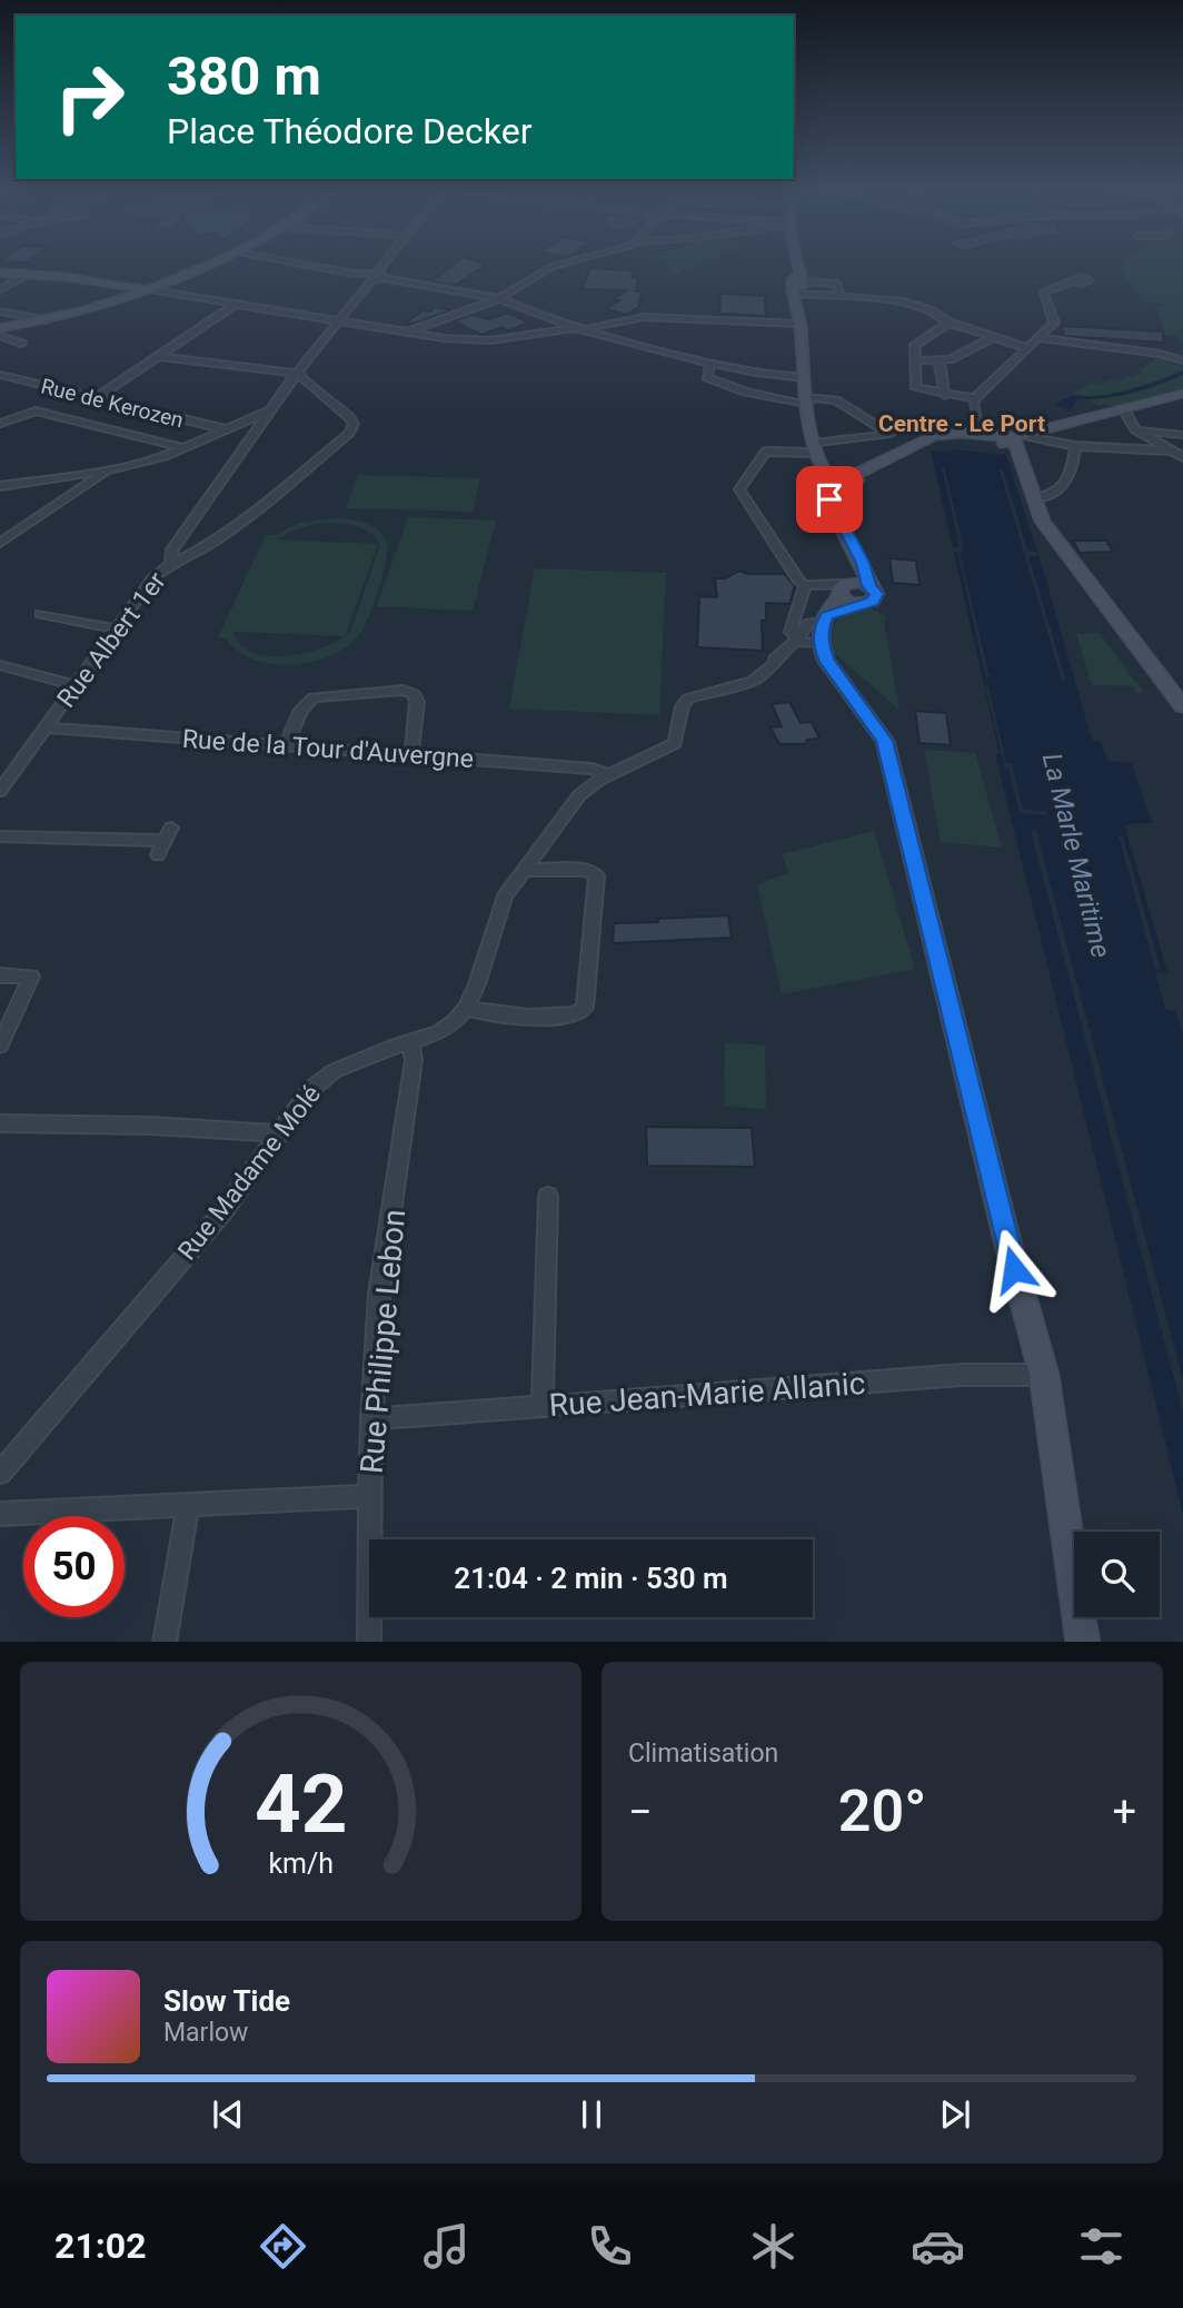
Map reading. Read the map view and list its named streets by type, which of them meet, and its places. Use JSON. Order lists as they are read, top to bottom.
{
  "streets": {
    "street": [
      "Rue de Kerozen",
      "Rue Albert 1er",
      "Rue de la Tour d'Auvergne",
      "Rue Madame Molé",
      "Rue Philippe Lebon",
      "Rue Jean-Marie Allanic"
    ]
  },
  "crossings": [
    ["Rue Albert 1er", "Rue de la Tour d'Auvergne"],
    ["Rue de la Tour d'Auvergne", "Rue Madame Molé"],
    ["Rue Madame Molé", "Rue Philippe Lebon"],
    ["Rue Philippe Lebon", "Rue Jean-Marie Allanic"]
  ],
  "districts": ["Centre - Le Port"],
  "water": ["La Marle Maritime"],
  "page": {
    "turn": ["380 m", "Place Théodore Decker"],
    "limit": "50",
    "trip": "21:04 · 2 min · 530 m",
    "tile": "Climatisation",
    "heat": ["−", "20°", "+"],
    "song": ["Slow Tide", "Marlow"],
    "tabs": "21:02",
    "gauge": ["42", "km/h"]
  }
}
